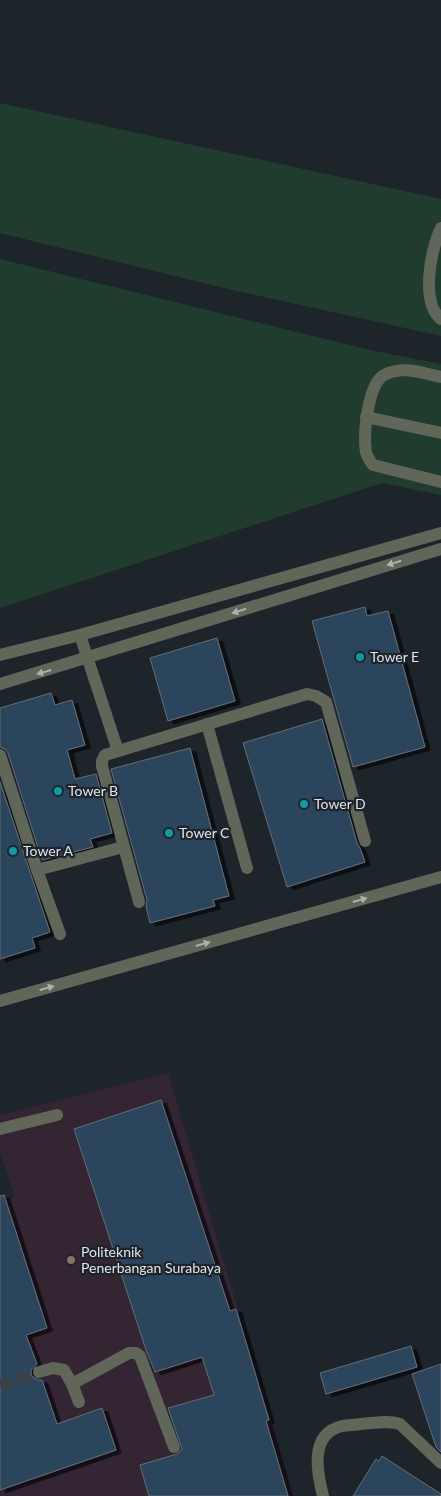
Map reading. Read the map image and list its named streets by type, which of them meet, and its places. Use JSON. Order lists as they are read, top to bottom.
{
  "places": [
    "Tower E",
    "Tower B",
    "Tower D",
    "Tower C",
    "Tower A",
    "Politeknik Penerbangan Surabaya"
  ]
}
